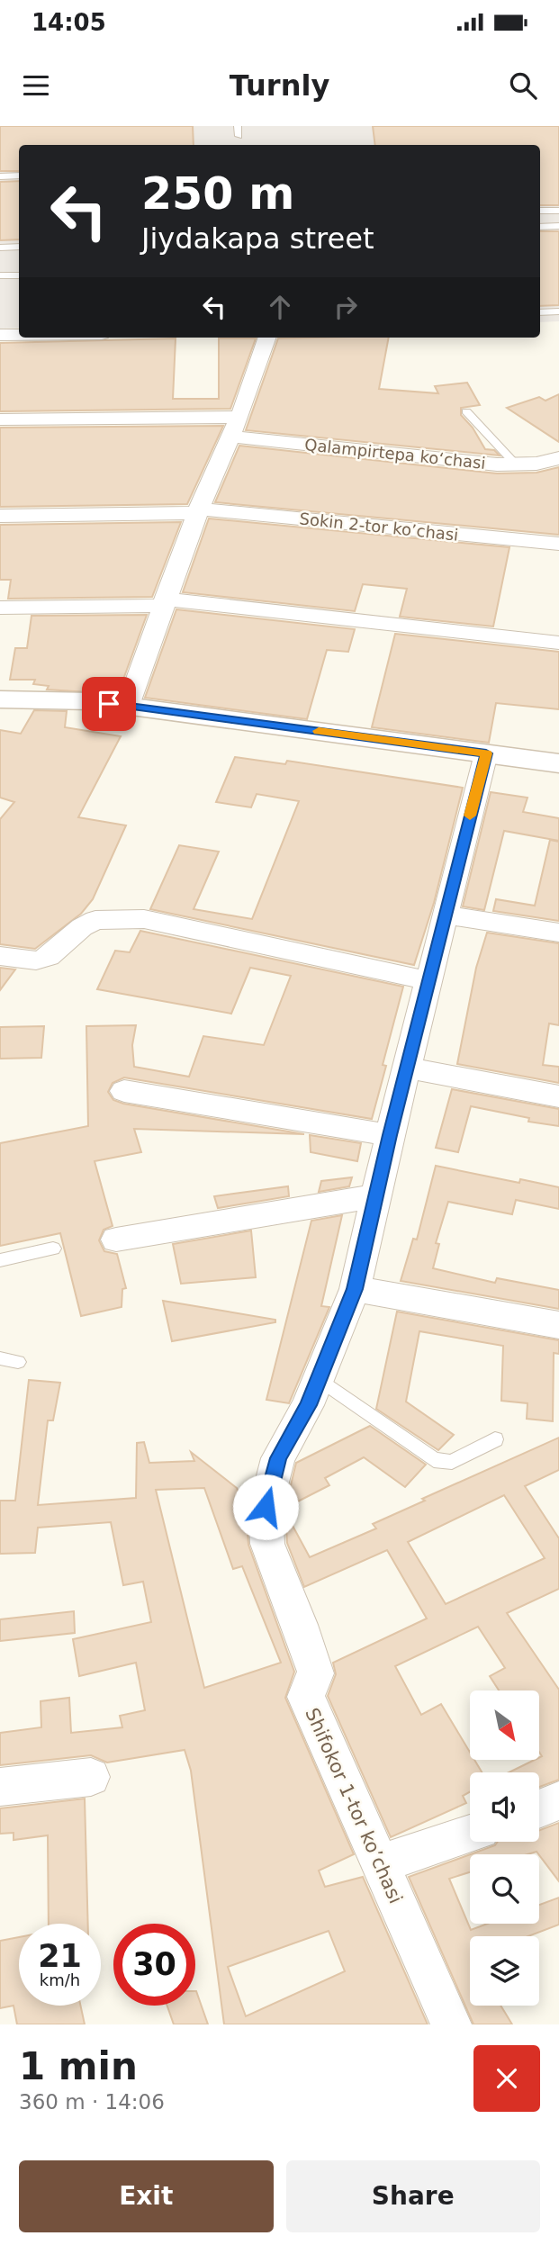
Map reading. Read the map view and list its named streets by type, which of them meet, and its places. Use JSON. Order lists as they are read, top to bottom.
{
  "streets": {
    "street": ["Qalampirtepa koʻchasi", "Sokin 2-tor koʼchasi", "Shifokor 1-tor koʼchasi"]
  },
  "north": "bottom right",
  "page": {
    "status": "14:05",
    "header": "Turnly",
    "turn": ["250 m", "Jiydakapa street"],
    "speed": "21 km/h",
    "limit": "30",
    "heading": ["1 min", "360 m · 14:06"],
    "buttons": ["Exit", "Share"]
  }
}
